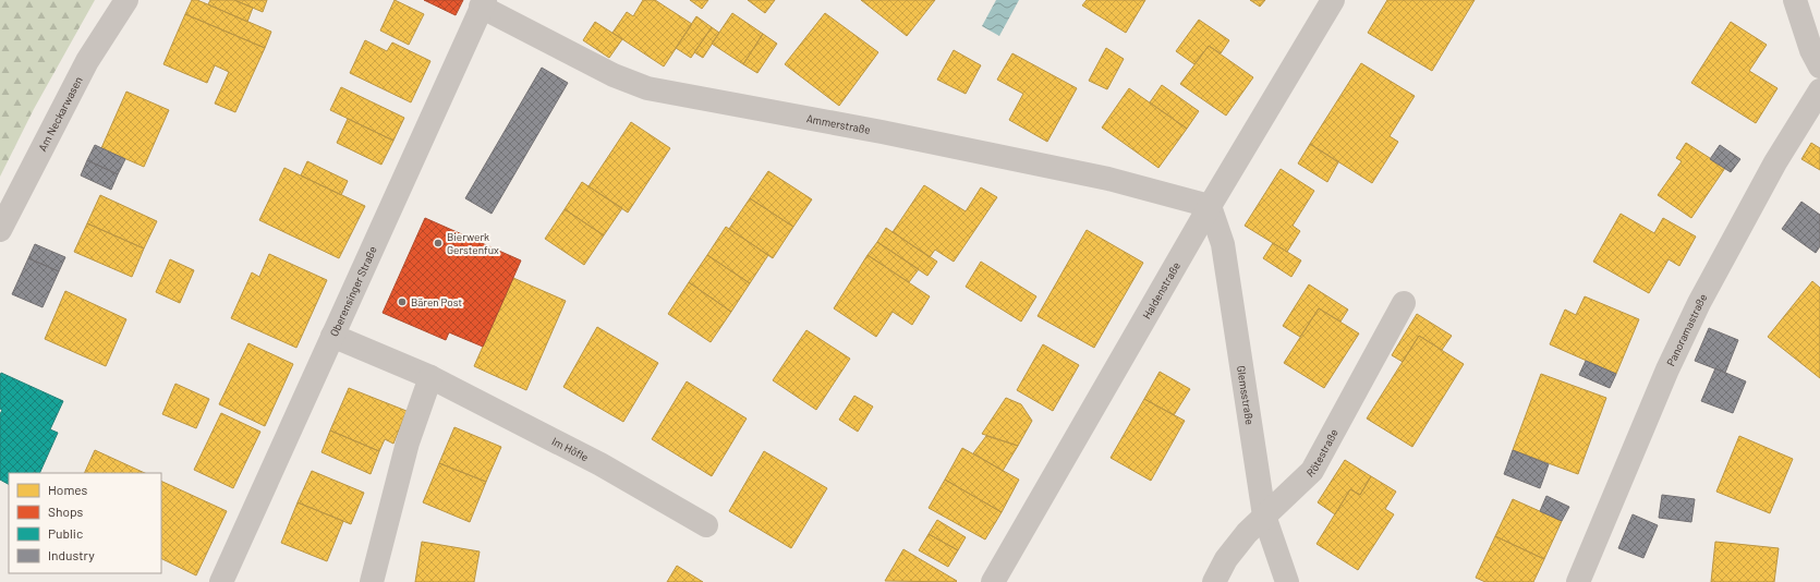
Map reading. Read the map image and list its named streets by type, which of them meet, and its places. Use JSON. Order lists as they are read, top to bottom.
{
  "streets": {
    "street": [
      "Am Neckarwasen",
      "Ammerstraße",
      "Oberensinger Straße",
      "Haldenstraße",
      "Panoramastraße",
      "Glemsstraße",
      "Im Höfle",
      "Rötestraße"
    ]
  },
  "crossings": [
    ["Ammerstraße", "Oberensinger Straße"],
    ["Ammerstraße", "Haldenstraße"],
    ["Ammerstraße", "Glemsstraße"],
    ["Oberensinger Straße", "Im Höfle"],
    ["Haldenstraße", "Glemsstraße"],
    ["Glemsstraße", "Rötestraße"]
  ],
  "places": ["Bierwerk Gerstenfux", "Bären Post"],
  "legend": [
    "Homes",
    "Shops",
    "Public",
    "Industry"
  ]
}
